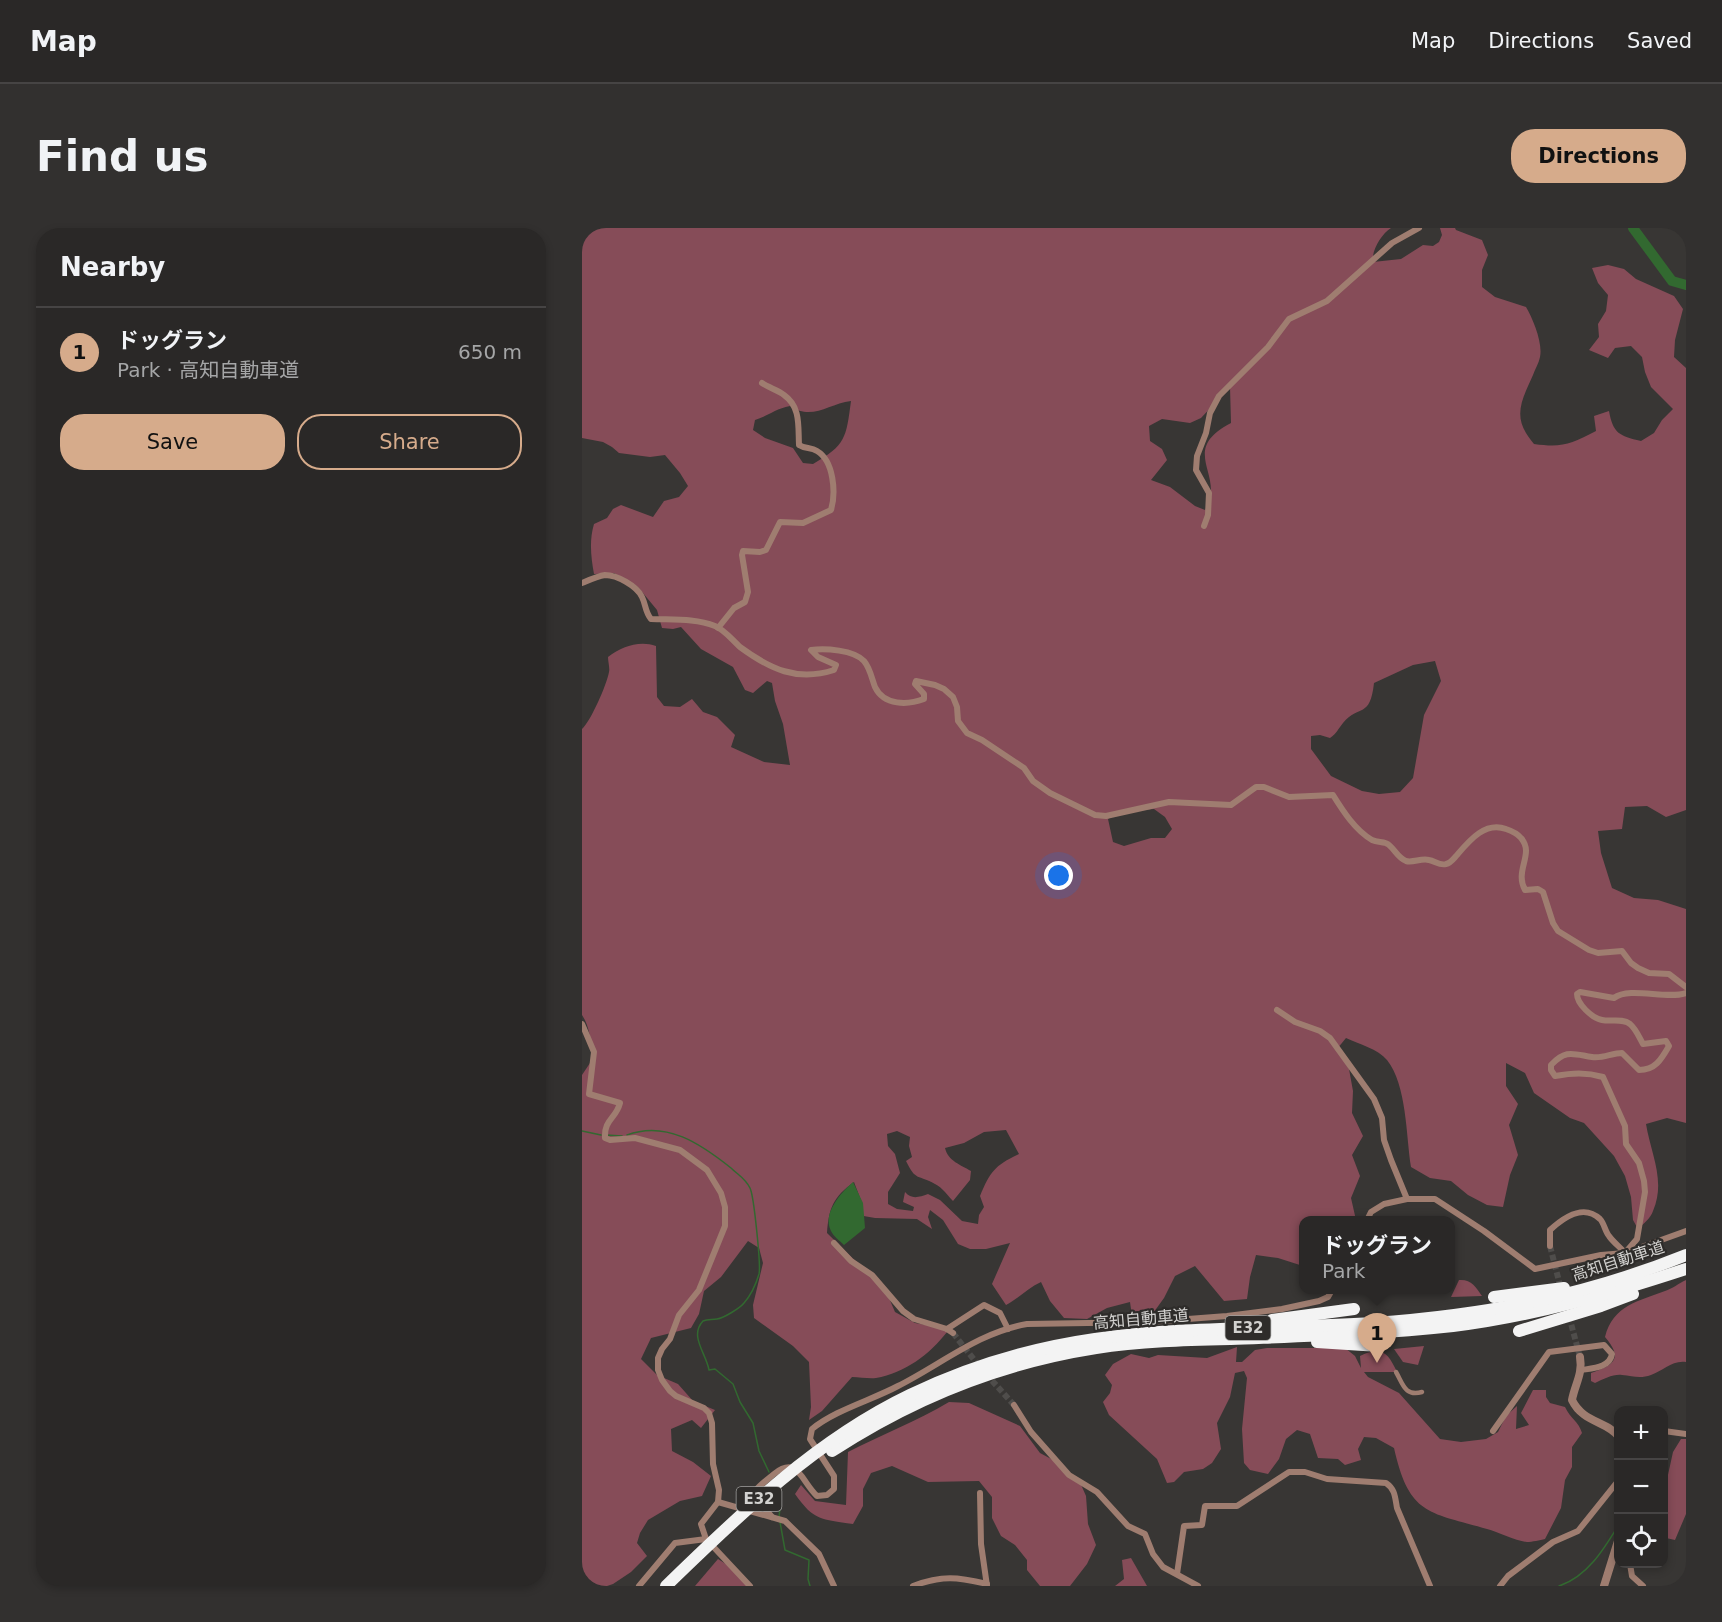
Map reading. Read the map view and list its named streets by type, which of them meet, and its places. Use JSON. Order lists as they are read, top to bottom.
{
  "streets": {
    "highway": ["高知自動車道", "E32"]
  },
  "page": {
    "header": "Map",
    "nav": ["Map", "Directions", "Saved"],
    "buttons": [
      "Directions",
      ["Save", "Share"]
    ],
    "title": "Find us",
    "heading": "Nearby",
    "list": [
      {
        "mark": "1",
        "name": "ドッグラン",
        "note": "Park · 高知自動車道",
        "value": "650 m"
      }
    ],
    "popup": ["ドッグラン", "Park"],
    "pins": "1",
    "map_buttons": ["+", "−"]
  }
}
